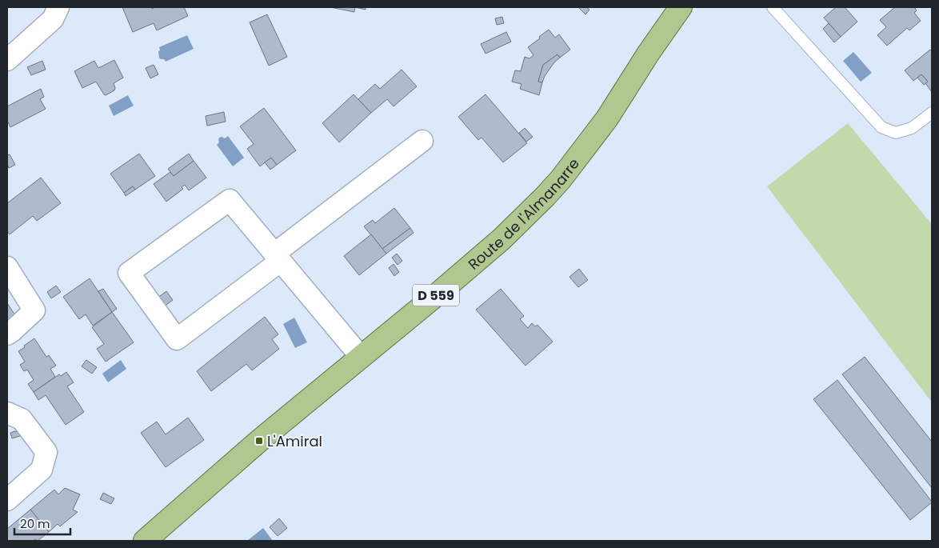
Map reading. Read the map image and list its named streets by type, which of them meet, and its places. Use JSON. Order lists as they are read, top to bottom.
{
  "streets": {
    "main road": ["Route de l'Almanarre", "D 559"]
  },
  "places": {
    "transit": ["L'Amiral"]
  },
  "scale_bar": "20 m"
}
